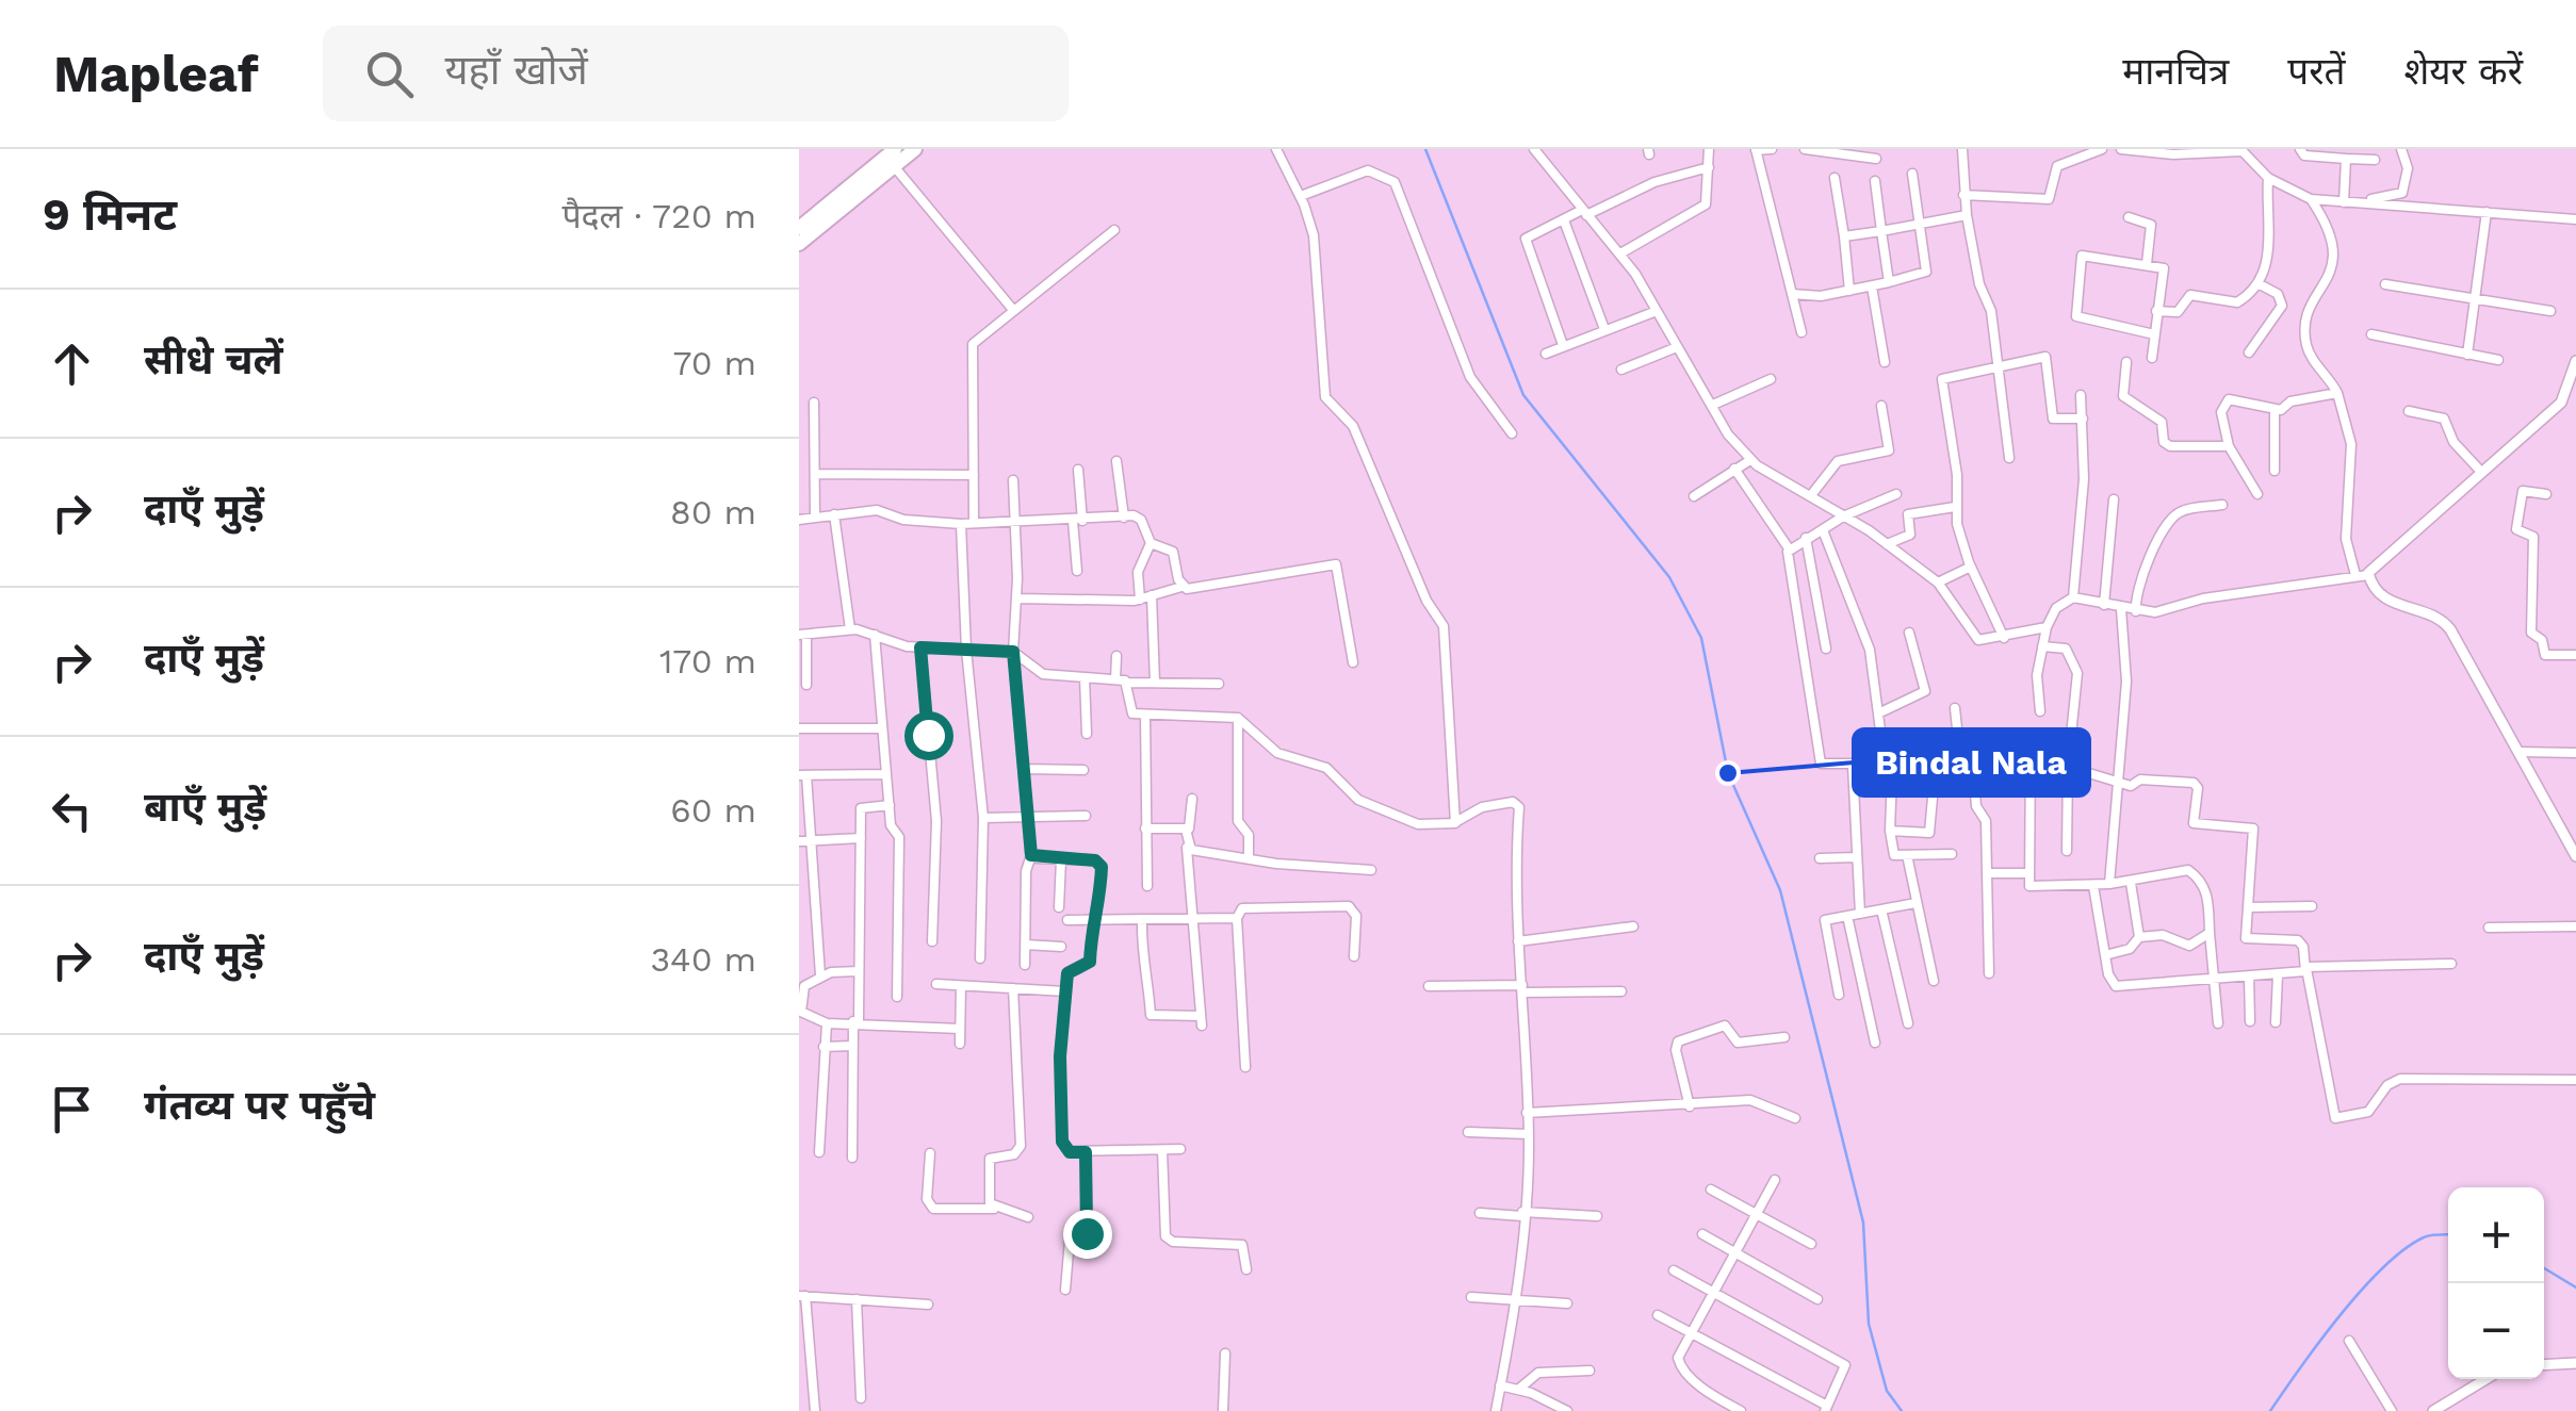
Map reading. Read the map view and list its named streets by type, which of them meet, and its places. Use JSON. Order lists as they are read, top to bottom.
{
  "places": ["Bindal Nala"],
  "page": {
    "header": "Mapleaf",
    "search": "यहाँ खोजें",
    "nav": ["मानचित्र", "परतें", "शेयर करें"],
    "heading": ["9 मिनट", "पैदल · 720 m"],
    "list": [
      ["सीधे चलें", "70 m"],
      ["दाएँ मुड़ें", "80 m"],
      ["दाएँ मुड़ें", "170 m"],
      ["बाएँ मुड़ें", "60 m"],
      ["दाएँ मुड़ें", "340 m"],
      "गंतव्य पर पहुँचे"
    ],
    "map_buttons": ["+", "−"]
  }
}
